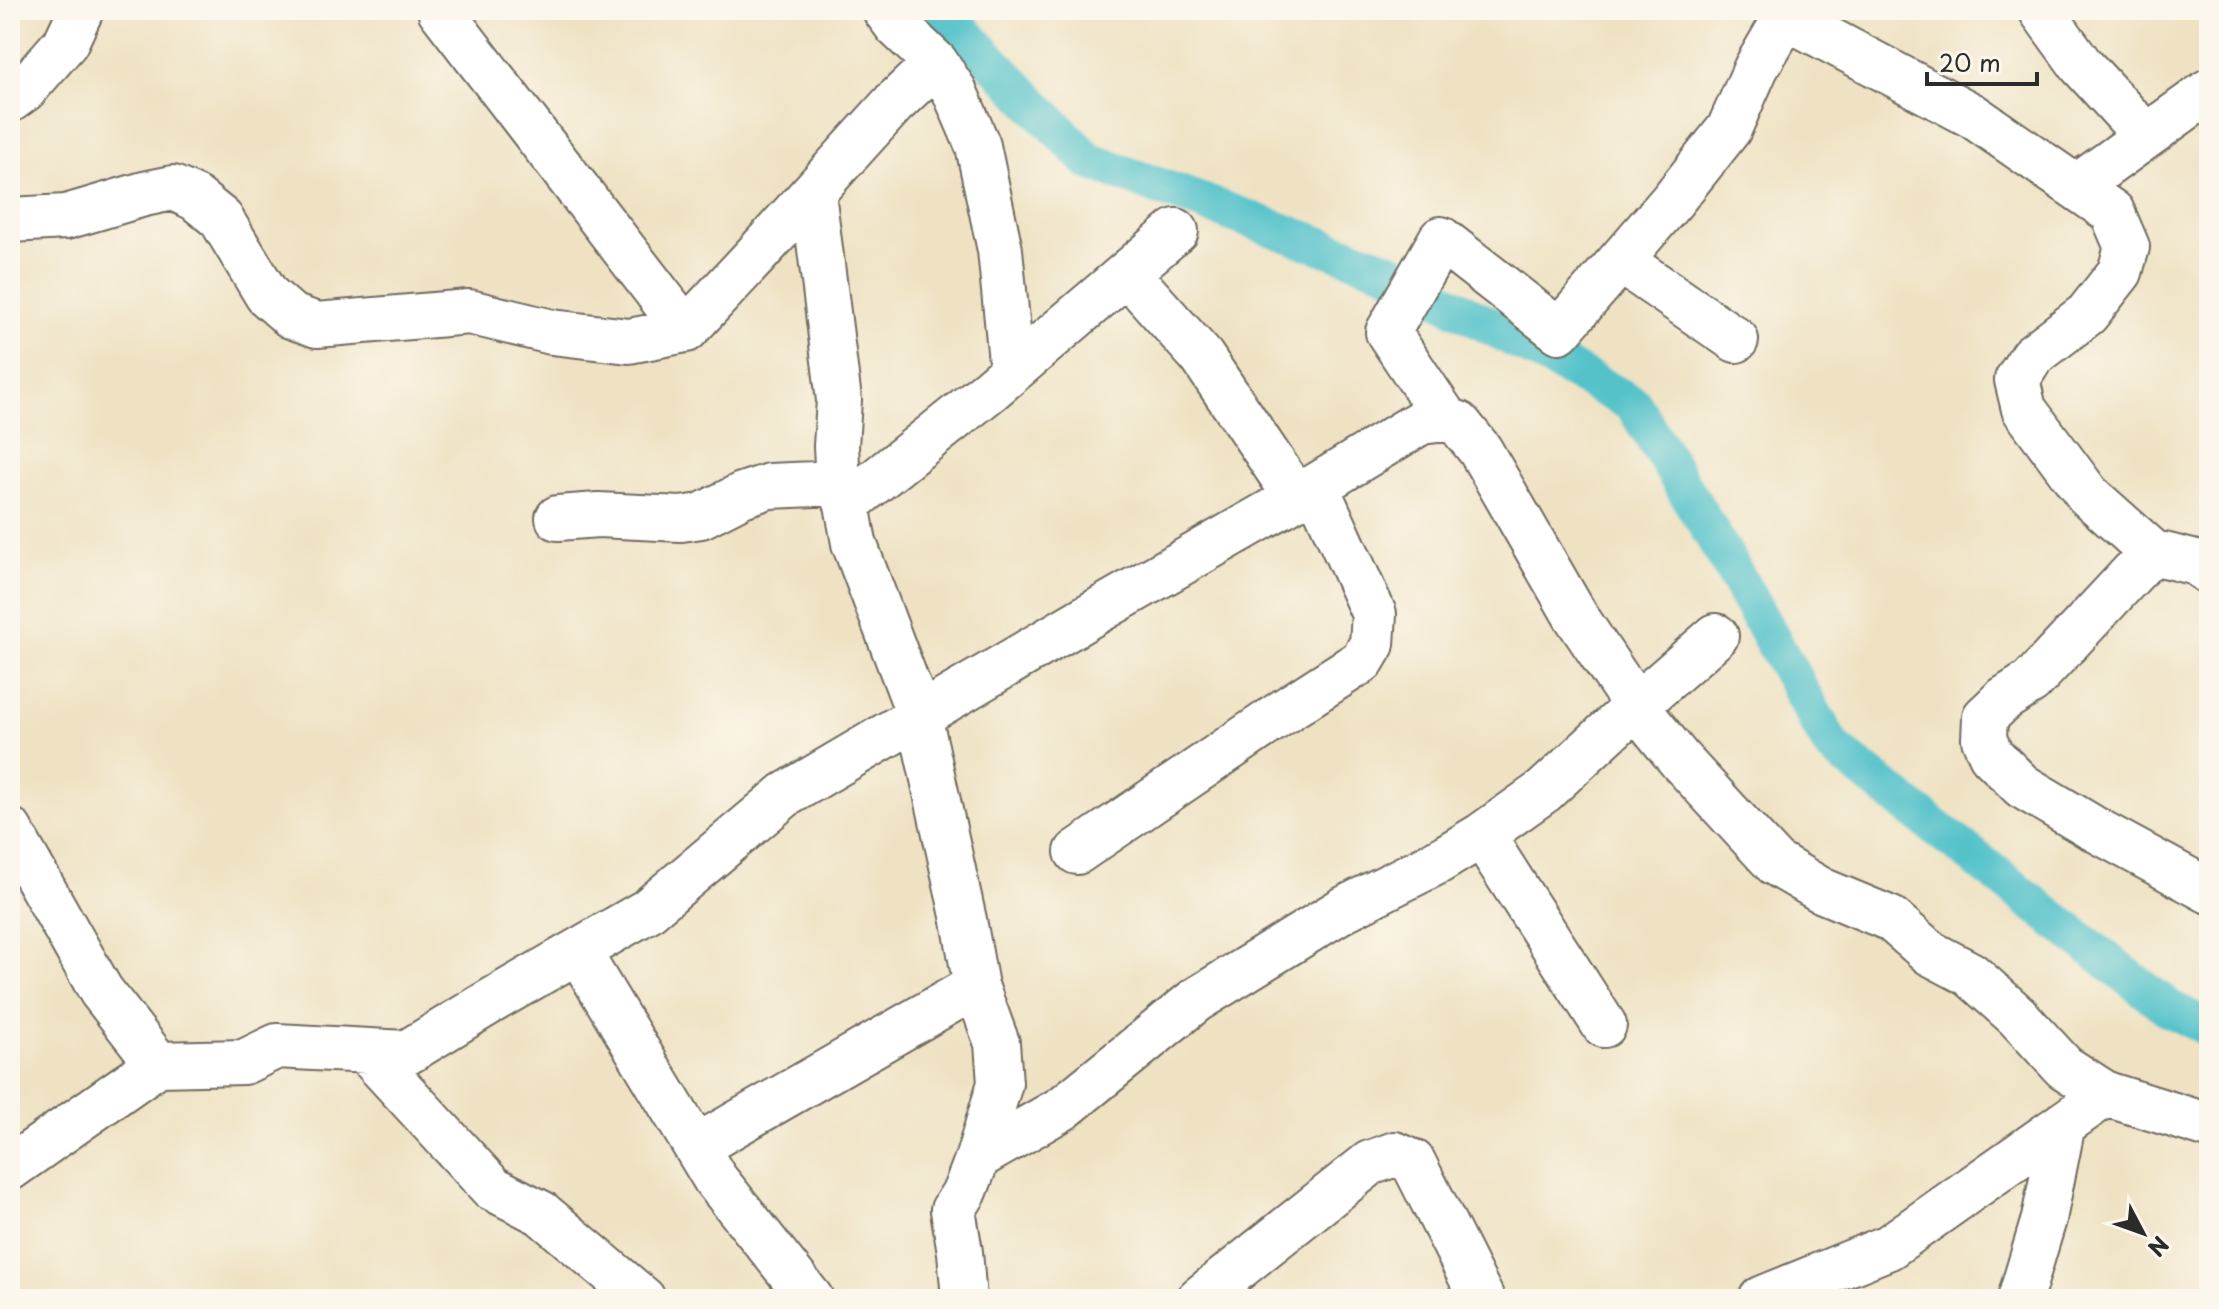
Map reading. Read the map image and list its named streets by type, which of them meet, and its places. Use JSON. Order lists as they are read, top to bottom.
{
  "scale_bar": "20 m",
  "north": "bottom right"
}
